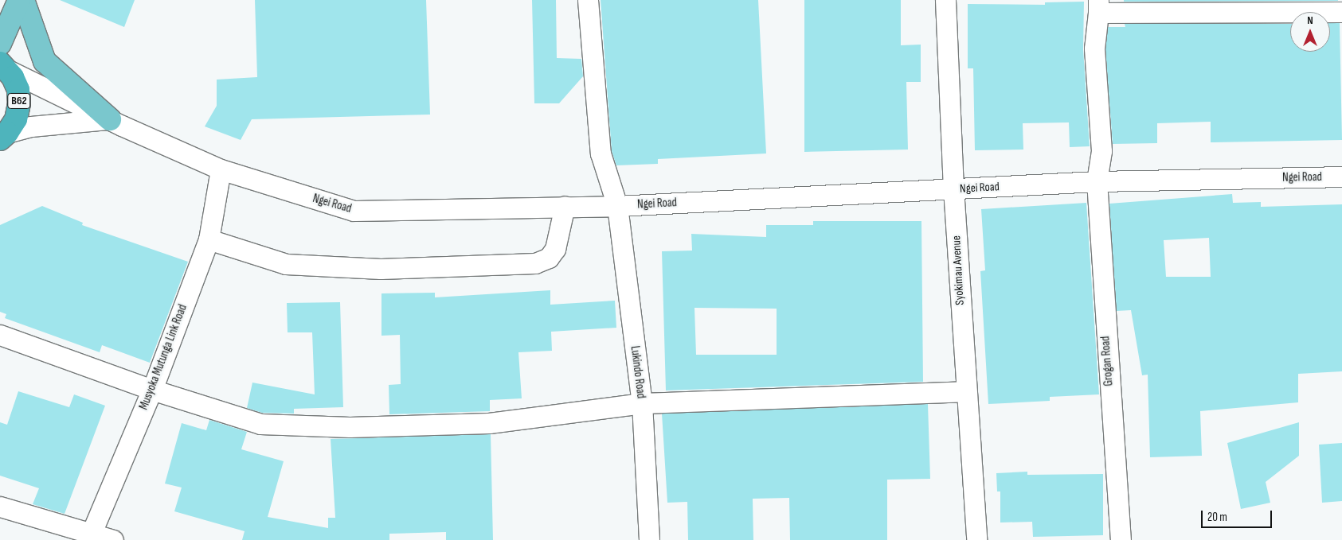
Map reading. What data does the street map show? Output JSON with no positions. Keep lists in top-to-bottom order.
{
  "streets": {
    "highway": ["B62"],
    "street": [
      "Ngei Road",
      "Syokimau Avenue",
      "Musyoka Mutunga Link Road",
      "Grogan Road",
      "Lukindo Road"
    ]
  },
  "crossings": [
    ["B62", "Ngei Road"],
    ["Ngei Road", "Syokimau Avenue"],
    ["Ngei Road", "Musyoka Mutunga Link Road"],
    ["Ngei Road", "Grogan Road"],
    ["Ngei Road", "Lukindo Road"]
  ],
  "scale_bar": "20 m",
  "north": "top"
}
